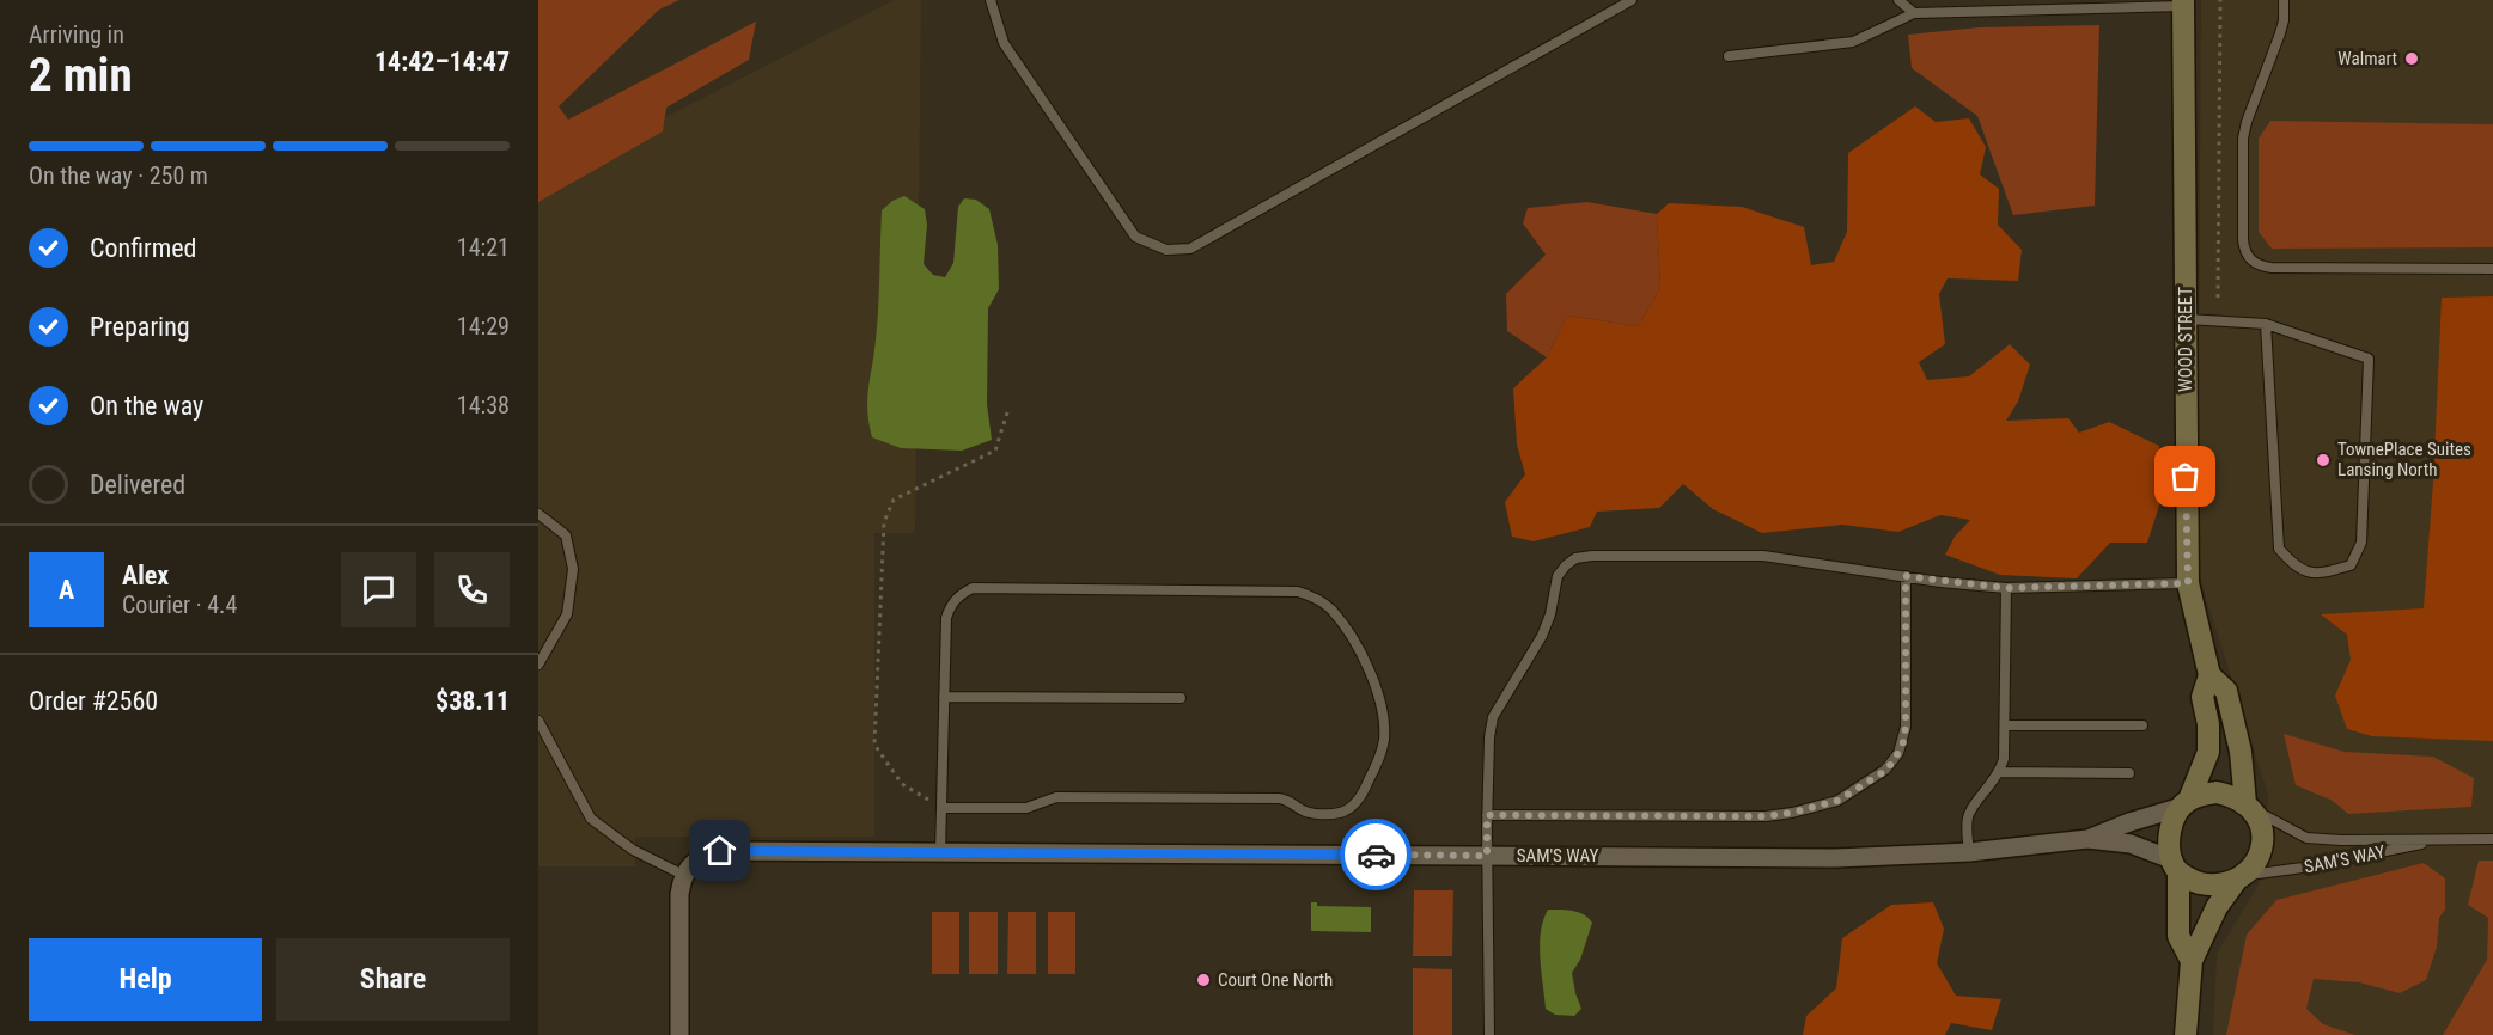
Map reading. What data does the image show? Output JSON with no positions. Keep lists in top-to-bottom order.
{
  "streets": {
    "street": ["WOOD STREET", "SAM'S WAY"]
  },
  "crossings": [
    ["WOOD STREET", "SAM'S WAY"]
  ],
  "places": ["Walmart", "TownePlace Suites Lansing North", "Court One North"],
  "page": {
    "heading": ["2 min", "Arriving in", "14:42–14:47"],
    "panel": [
      "Alex",
      "Courier · 4.4",
      "Order #2560",
      "$38.11"
    ],
    "bar": "On the way · 250 m",
    "list": [
      ["Confirmed", "14:21"],
      ["Preparing", "14:29"],
      ["On the way", "14:38"],
      "Delivered"
    ],
    "round": "A",
    "buttons": ["Help", "Share"]
  }
}
